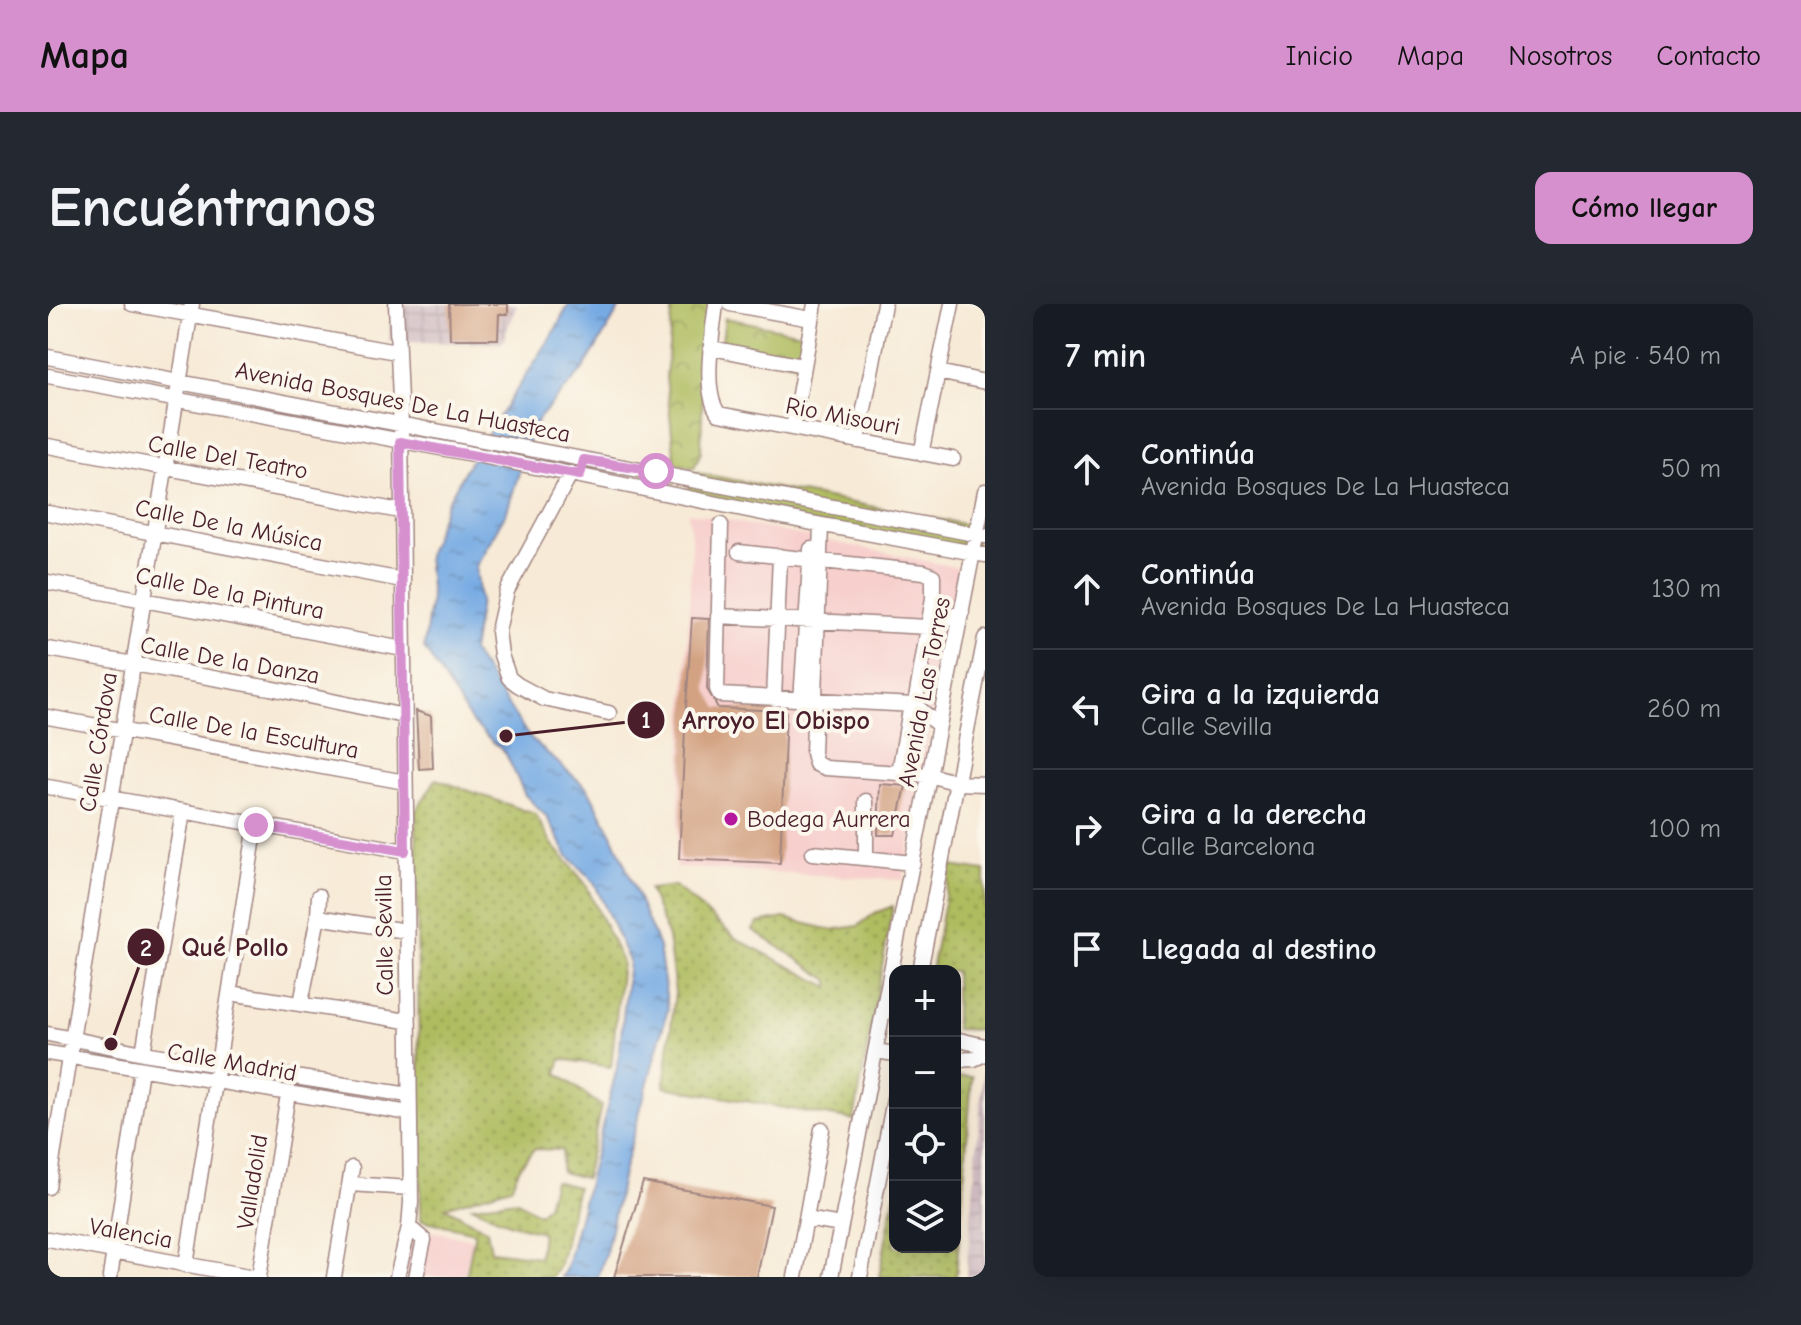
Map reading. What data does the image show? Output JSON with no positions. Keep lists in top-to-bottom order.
{
  "streets": {
    "street": [
      "Avenida Bosques De La Huasteca",
      "Rio Misouri",
      "Calle Del Teatro",
      "Calle De la Música",
      "Calle De la Pintura",
      "Calle De la Danza",
      "Avenida Las Torres",
      "Calle De la Escultura",
      "Calle Córdova",
      "Calle Sevilla",
      "Calle Madrid",
      "Valladolid",
      "Valencia"
    ]
  },
  "crossings": [
    ["Avenida Bosques De La Huasteca", "Avenida Las Torres"],
    ["Avenida Bosques De La Huasteca", "Calle Córdova"],
    ["Avenida Bosques De La Huasteca", "Calle Sevilla"],
    ["Calle Del Teatro", "Calle Córdova"],
    ["Calle Del Teatro", "Calle Sevilla"],
    ["Calle De la Música", "Calle Córdova"],
    ["Calle De la Música", "Calle Sevilla"],
    ["Calle De la Pintura", "Calle Córdova"],
    ["Calle De la Pintura", "Calle Sevilla"],
    ["Calle De la Danza", "Calle Córdova"],
    ["Calle De la Danza", "Calle Sevilla"],
    ["Calle De la Escultura", "Calle Córdova"],
    ["Calle De la Escultura", "Calle Sevilla"],
    ["Calle Córdova", "Calle Madrid"],
    ["Calle Sevilla", "Calle Madrid"],
    ["Calle Madrid", "Valladolid"],
    ["Valladolid", "Valencia"]
  ],
  "places": ["Arroyo El Obispo", "Bodega Aurrera", "Qué Pollo"],
  "page": {
    "header": "Mapa",
    "nav": [
      "Inicio",
      "Mapa",
      "Nosotros",
      "Contacto"
    ],
    "buttons": "Cómo llegar",
    "title": "Encuéntranos",
    "heading": ["7 min", "A pie · 540 m"],
    "list": [
      ["Continúa", "Avenida Bosques De La Huasteca", "50 m"],
      ["Continúa", "Avenida Bosques De La Huasteca", "130 m"],
      ["Gira a la izquierda", "Calle Sevilla", "260 m"],
      ["Gira a la derecha", "Calle Barcelona", "100 m"],
      "Llegada al destino"
    ],
    "map_buttons": ["+", "−"]
  }
}
